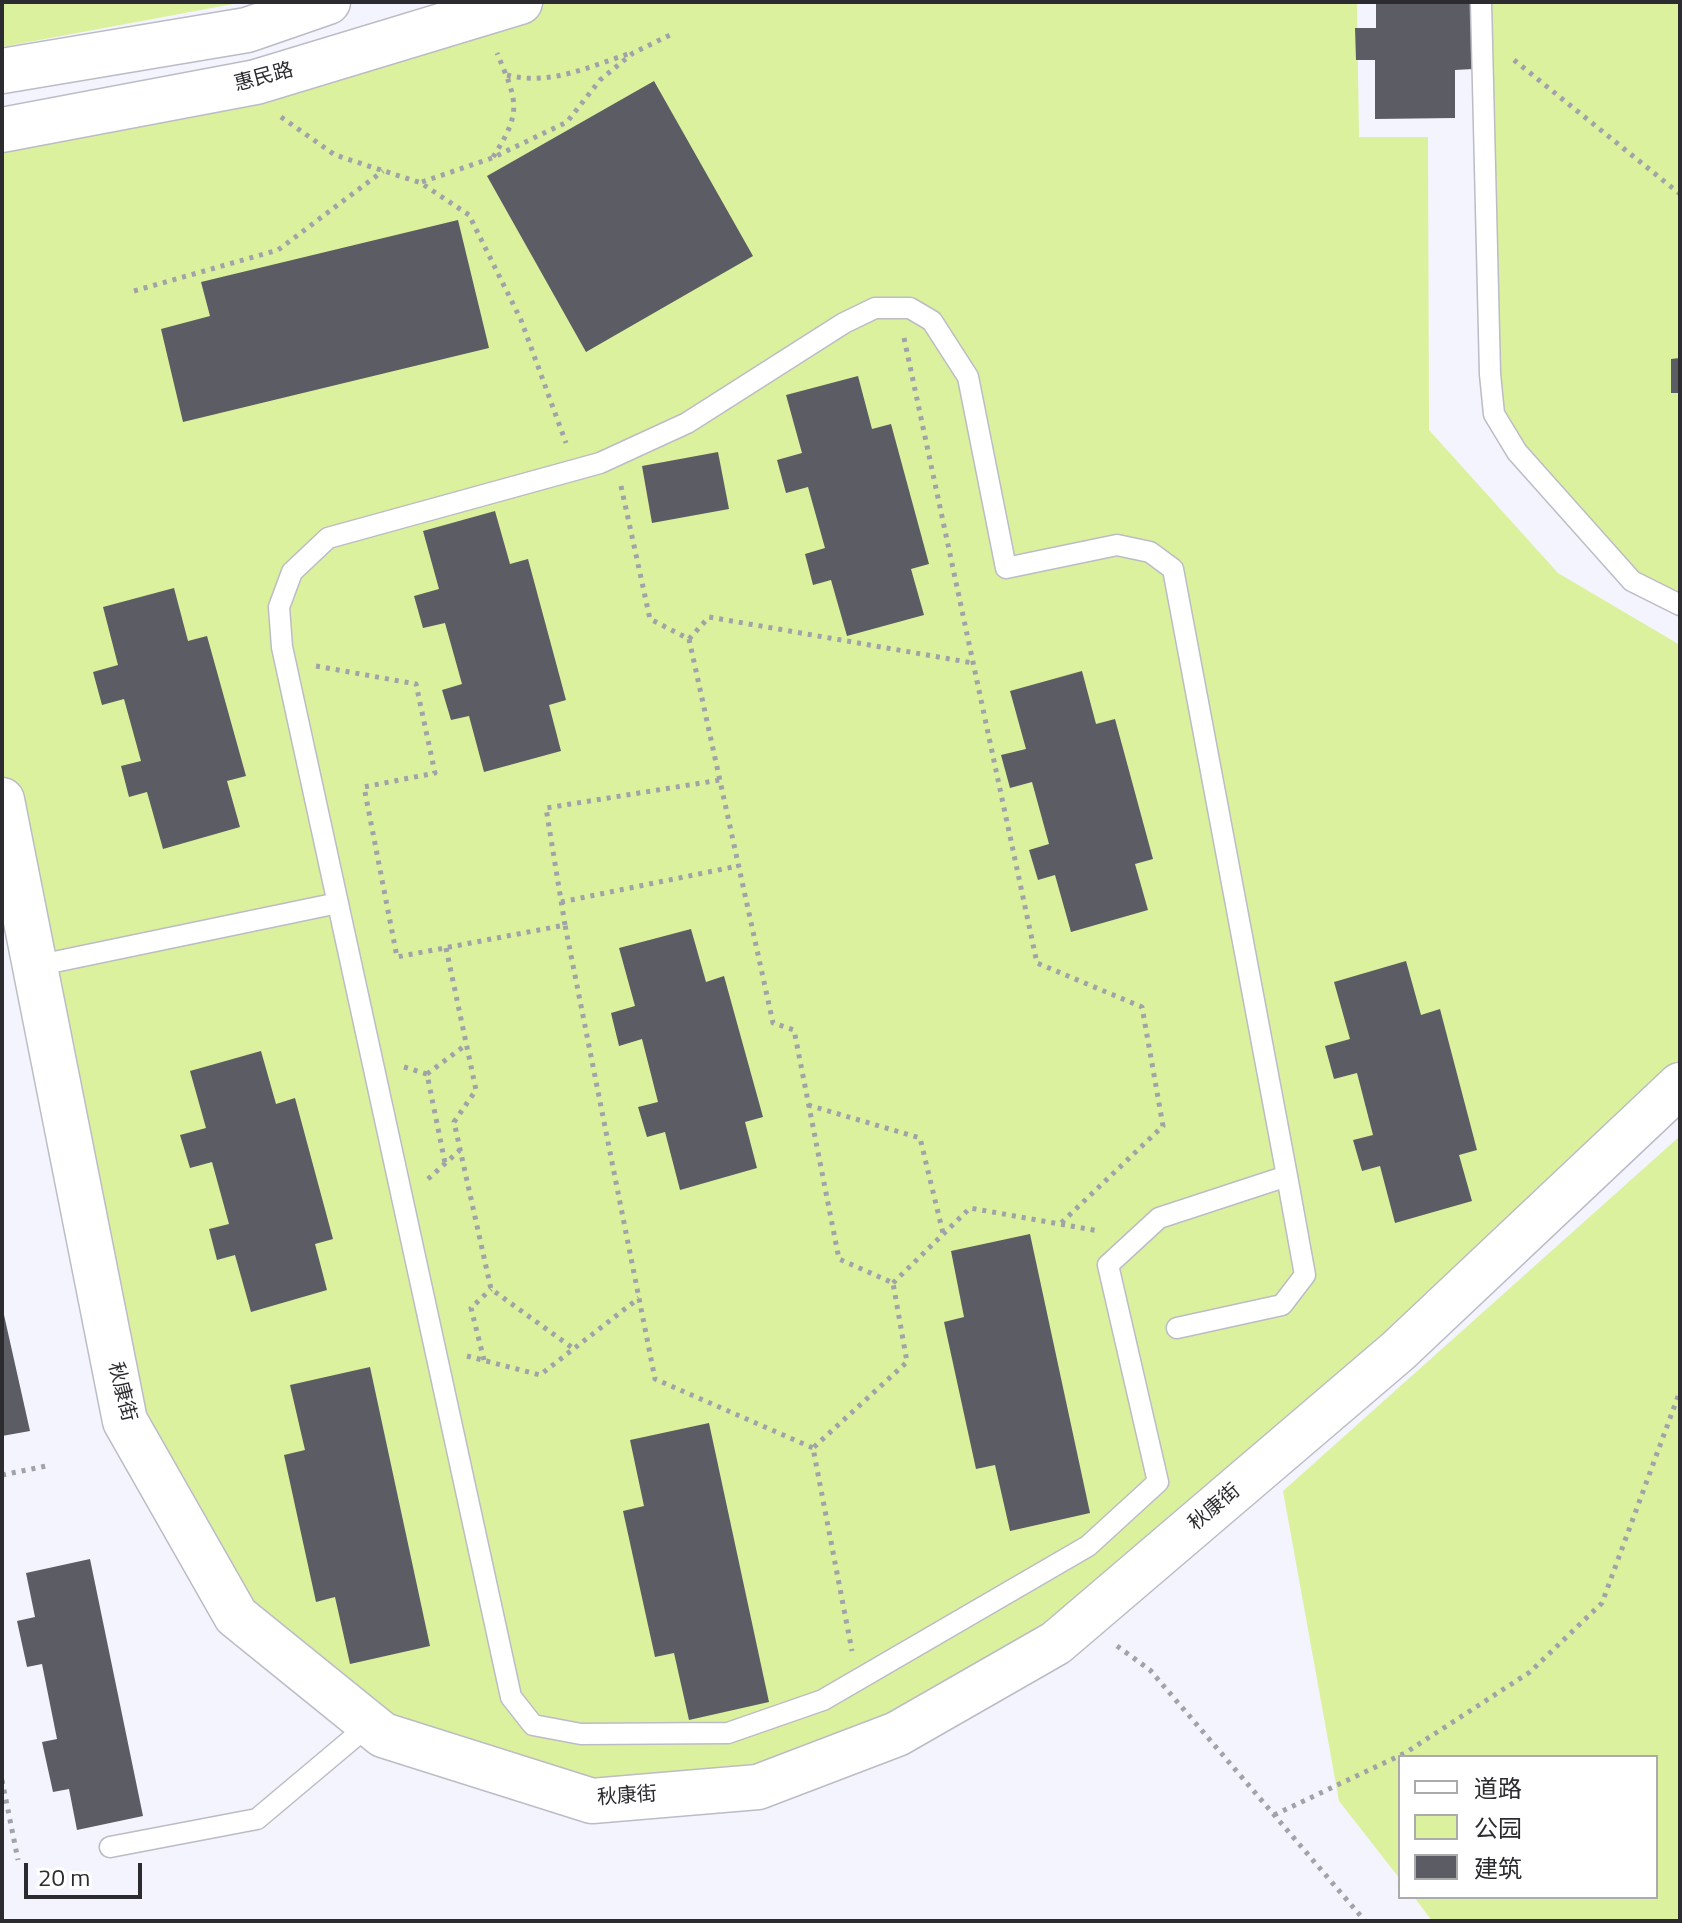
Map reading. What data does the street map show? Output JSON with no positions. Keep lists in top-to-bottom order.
{
  "streets": {
    "street": ["惠民路", "秋康街"]
  },
  "legend": ["道路", "公园", "建筑"],
  "scale_bar": "20 m"
}
